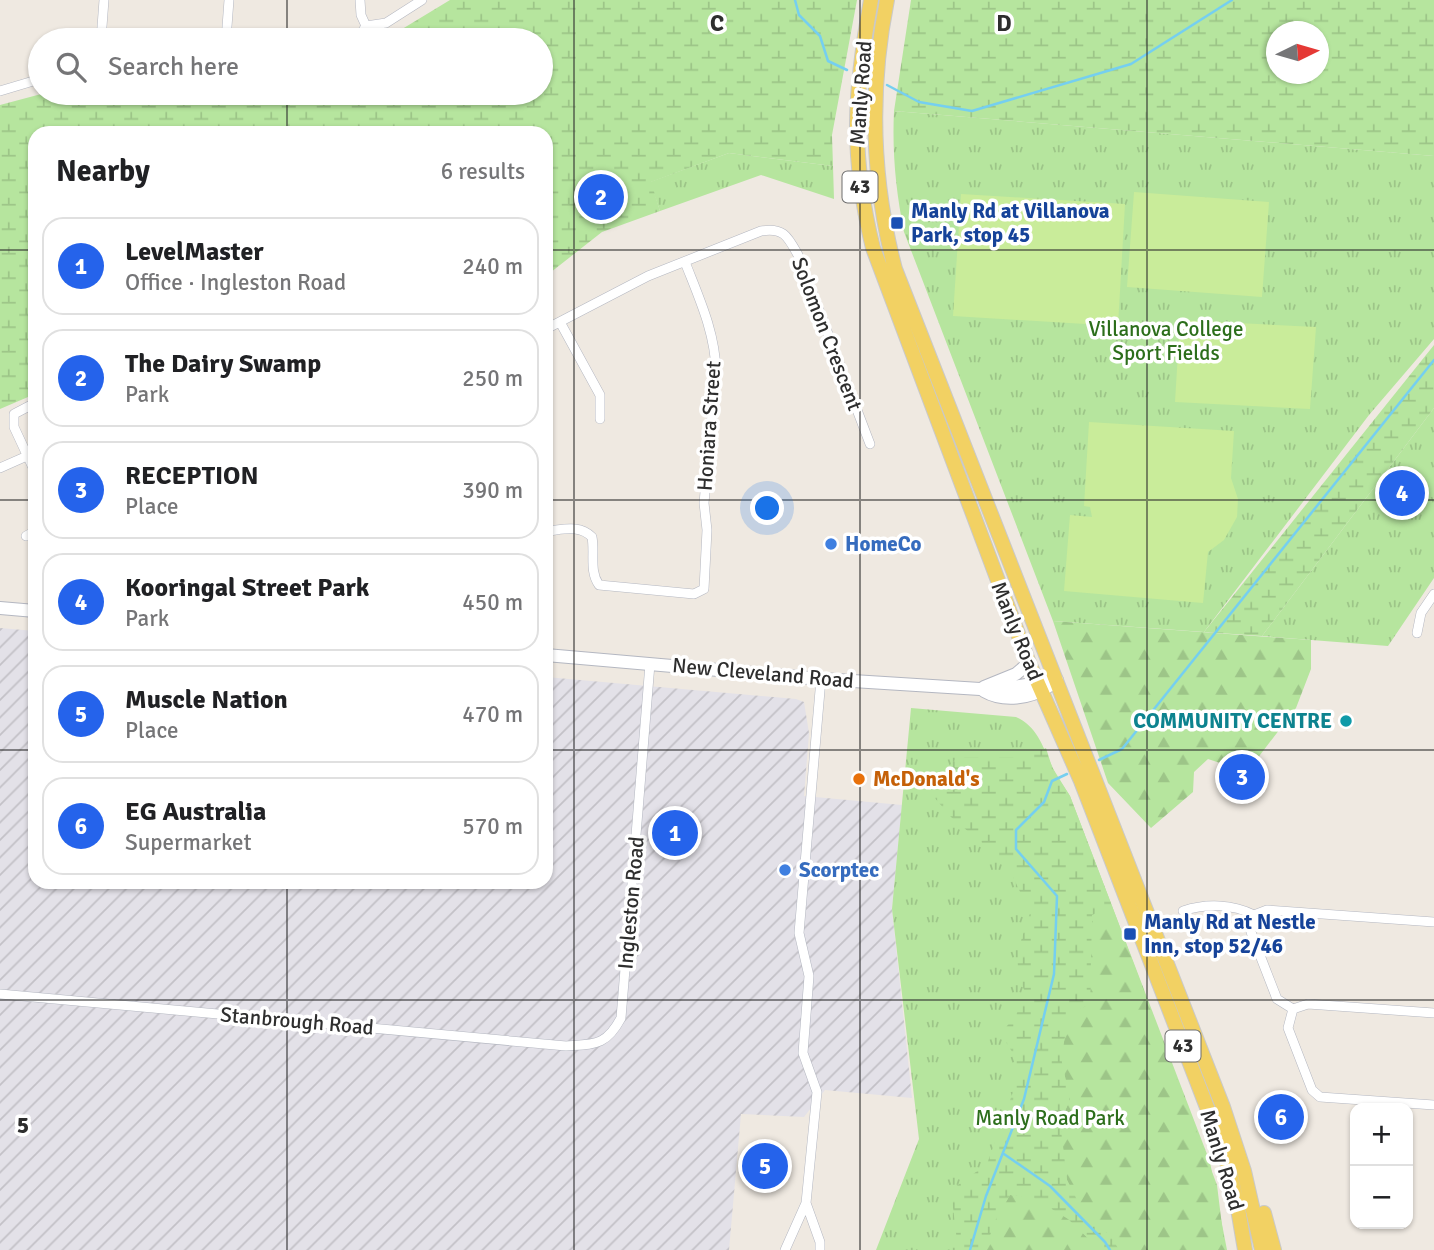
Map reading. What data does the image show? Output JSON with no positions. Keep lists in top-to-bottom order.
{
  "streets": {
    "main road": ["Manly Road", "43"],
    "street": [
      "Solomon Crescent",
      "Honiara Street",
      "New Cleveland Road",
      "Ingleston Road",
      "Stanbrough Road"
    ]
  },
  "crossings": [
    ["Manly Road", "New Cleveland Road"],
    ["Solomon Crescent", "Honiara Street"],
    ["New Cleveland Road", "Ingleston Road"],
    ["Ingleston Road", "Stanbrough Road"]
  ],
  "parks": ["Villanova College Sport Fields", "Manly Road Park"],
  "places": {
    "transit": ["Manly Rd at Villanova Park, stop 45", "Manly Rd at Nestle Inn, stop 52/46"],
    "other": [
      "HomeCo",
      "COMMUNITY CENTRE",
      "McDonald's",
      "Scorptec"
    ]
  },
  "north": "right",
  "page": {
    "search": "Search here",
    "heading": ["Nearby", "6 results"],
    "pins": [
      "2",
      "4",
      "3",
      "1",
      "6",
      "5"
    ],
    "list": [
      {
        "mark": "1",
        "name": "LevelMaster",
        "note": "Office · Ingleston Road",
        "value": "240 m"
      },
      {
        "mark": "2",
        "name": "The Dairy Swamp",
        "note": "Park",
        "value": "250 m"
      },
      {
        "mark": "3",
        "name": "RECEPTION",
        "note": "Place",
        "value": "390 m"
      },
      {
        "mark": "4",
        "name": "Kooringal Street Park",
        "note": "Park",
        "value": "450 m"
      },
      {
        "mark": "5",
        "name": "Muscle Nation",
        "note": "Place",
        "value": "470 m"
      },
      {
        "mark": "6",
        "name": "EG Australia",
        "note": "Supermarket",
        "value": "570 m"
      }
    ],
    "map_buttons": ["+", "−"]
  },
  "grid": {
    "columns": ["C", "D"],
    "rows": ["5"]
  }
}
